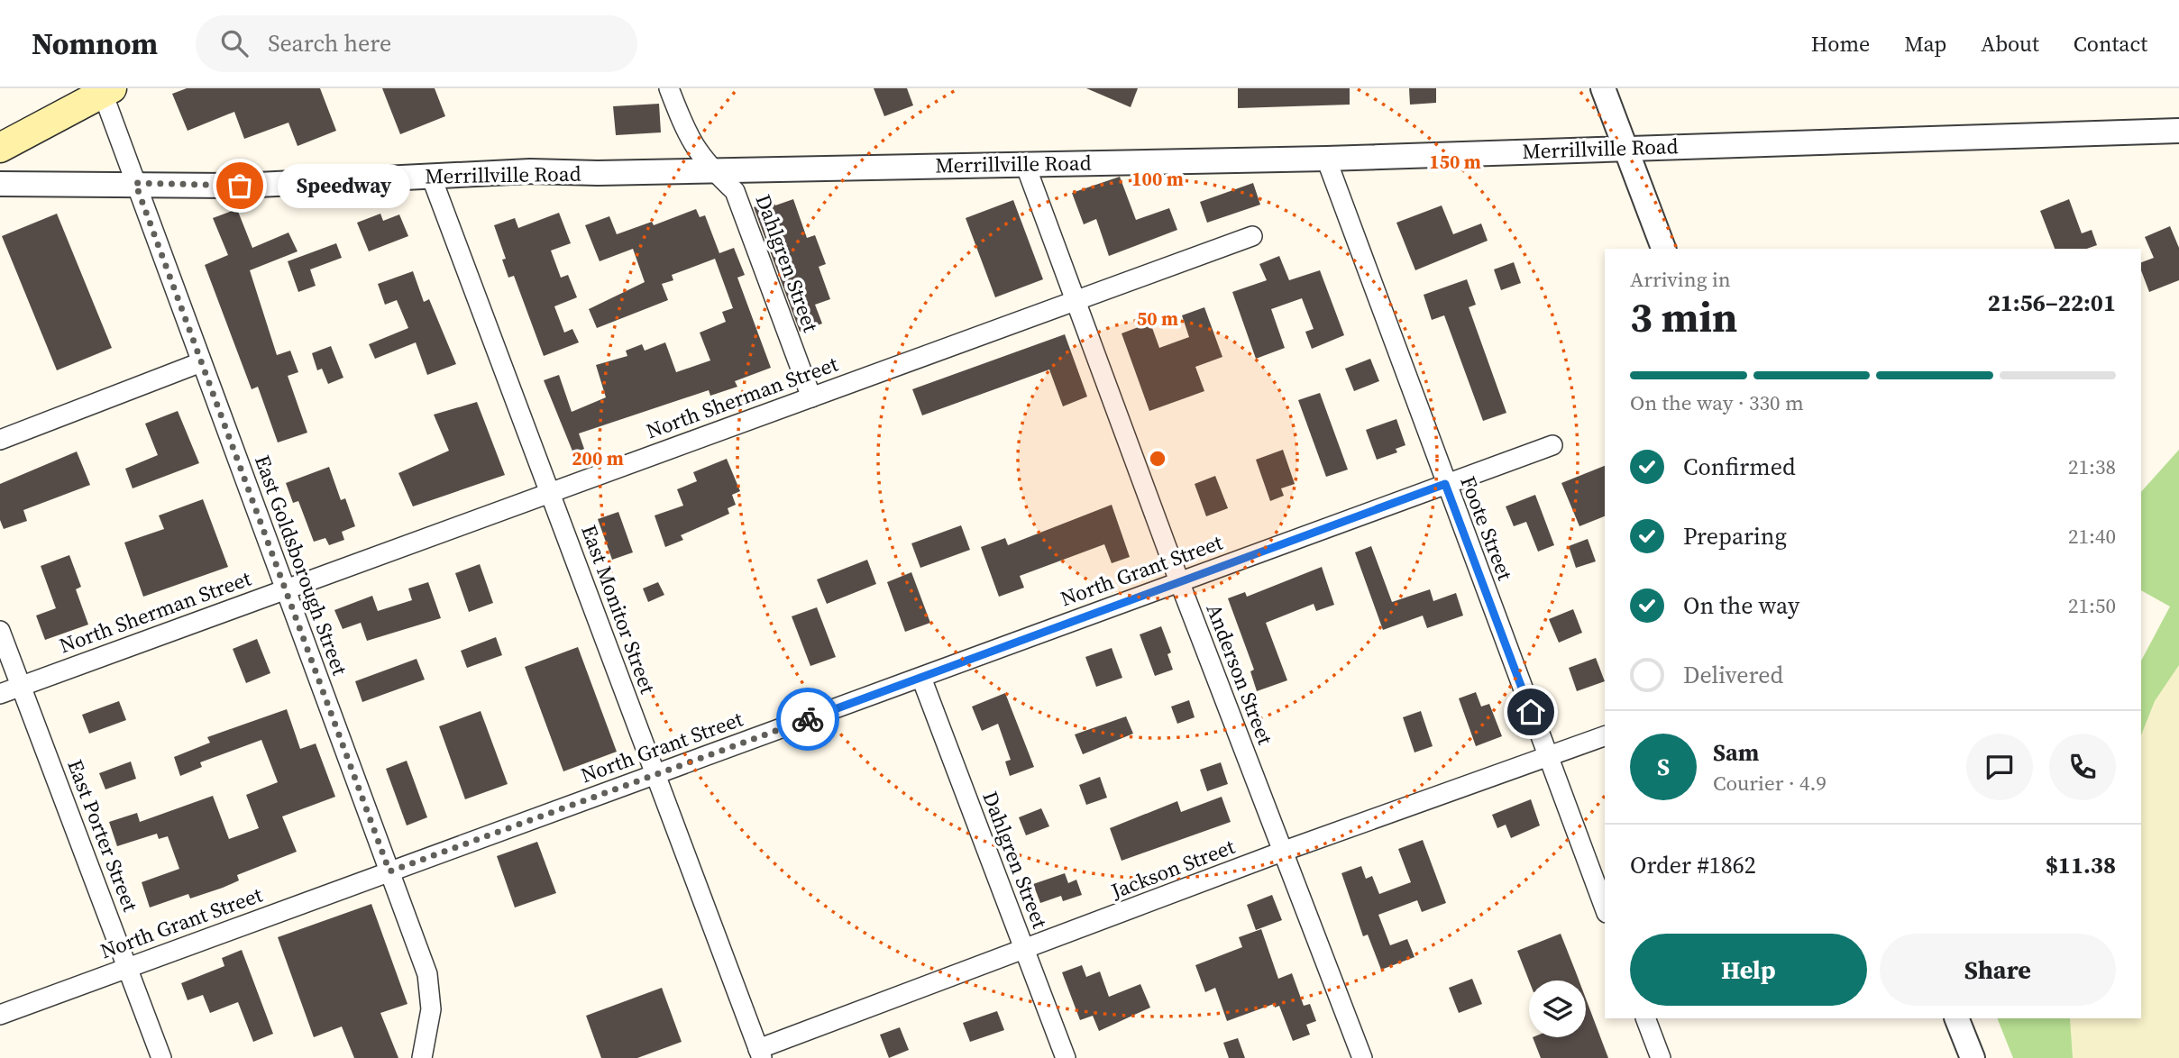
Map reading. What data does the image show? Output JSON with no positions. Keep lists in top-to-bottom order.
{
  "streets": {
    "street": [
      "Merrillville Road",
      "Dahlgren Street",
      "North Sherman Street",
      "Foote Street",
      "East Goldsborough Street",
      "North Grant Street",
      "East Monitor Street",
      "Anderson Street",
      "East Porter Street",
      "Jackson Street"
    ]
  },
  "crossings": [
    ["Merrillville Road", "Dahlgren Street"],
    ["Merrillville Road", "Foote Street"],
    ["Merrillville Road", "East Goldsborough Street"],
    ["Merrillville Road", "East Monitor Street"],
    ["Merrillville Road", "Anderson Street"],
    ["Dahlgren Street", "North Sherman Street"],
    ["Dahlgren Street", "North Grant Street"],
    ["Dahlgren Street", "Jackson Street"],
    ["North Sherman Street", "East Goldsborough Street"],
    ["North Sherman Street", "East Monitor Street"],
    ["North Sherman Street", "Anderson Street"],
    ["North Sherman Street", "East Porter Street"],
    ["Foote Street", "North Grant Street"],
    ["Foote Street", "Jackson Street"],
    ["East Goldsborough Street", "North Grant Street"],
    ["North Grant Street", "East Monitor Street"],
    ["North Grant Street", "Anderson Street"],
    ["North Grant Street", "East Porter Street"],
    ["East Monitor Street", "Jackson Street"],
    ["Anderson Street", "Jackson Street"]
  ],
  "places": ["Speedway"],
  "page": {
    "header": "Nomnom",
    "search": "Search here",
    "nav": [
      "Home",
      "Map",
      "About",
      "Contact"
    ],
    "bubble": "Speedway",
    "heading": ["3 min", "Arriving in", "21:56–22:01"],
    "panel": [
      "Sam",
      "Courier · 4.9",
      "Order #1862",
      "$11.38"
    ],
    "bar": "On the way · 330 m",
    "list": [
      ["Confirmed", "21:38"],
      ["Preparing", "21:40"],
      ["On the way", "21:50"],
      "Delivered"
    ],
    "round": "S",
    "buttons": ["Help", "Share"]
  },
  "rings": [
    "150 m",
    "100 m",
    "50 m",
    "200 m"
  ]
}
